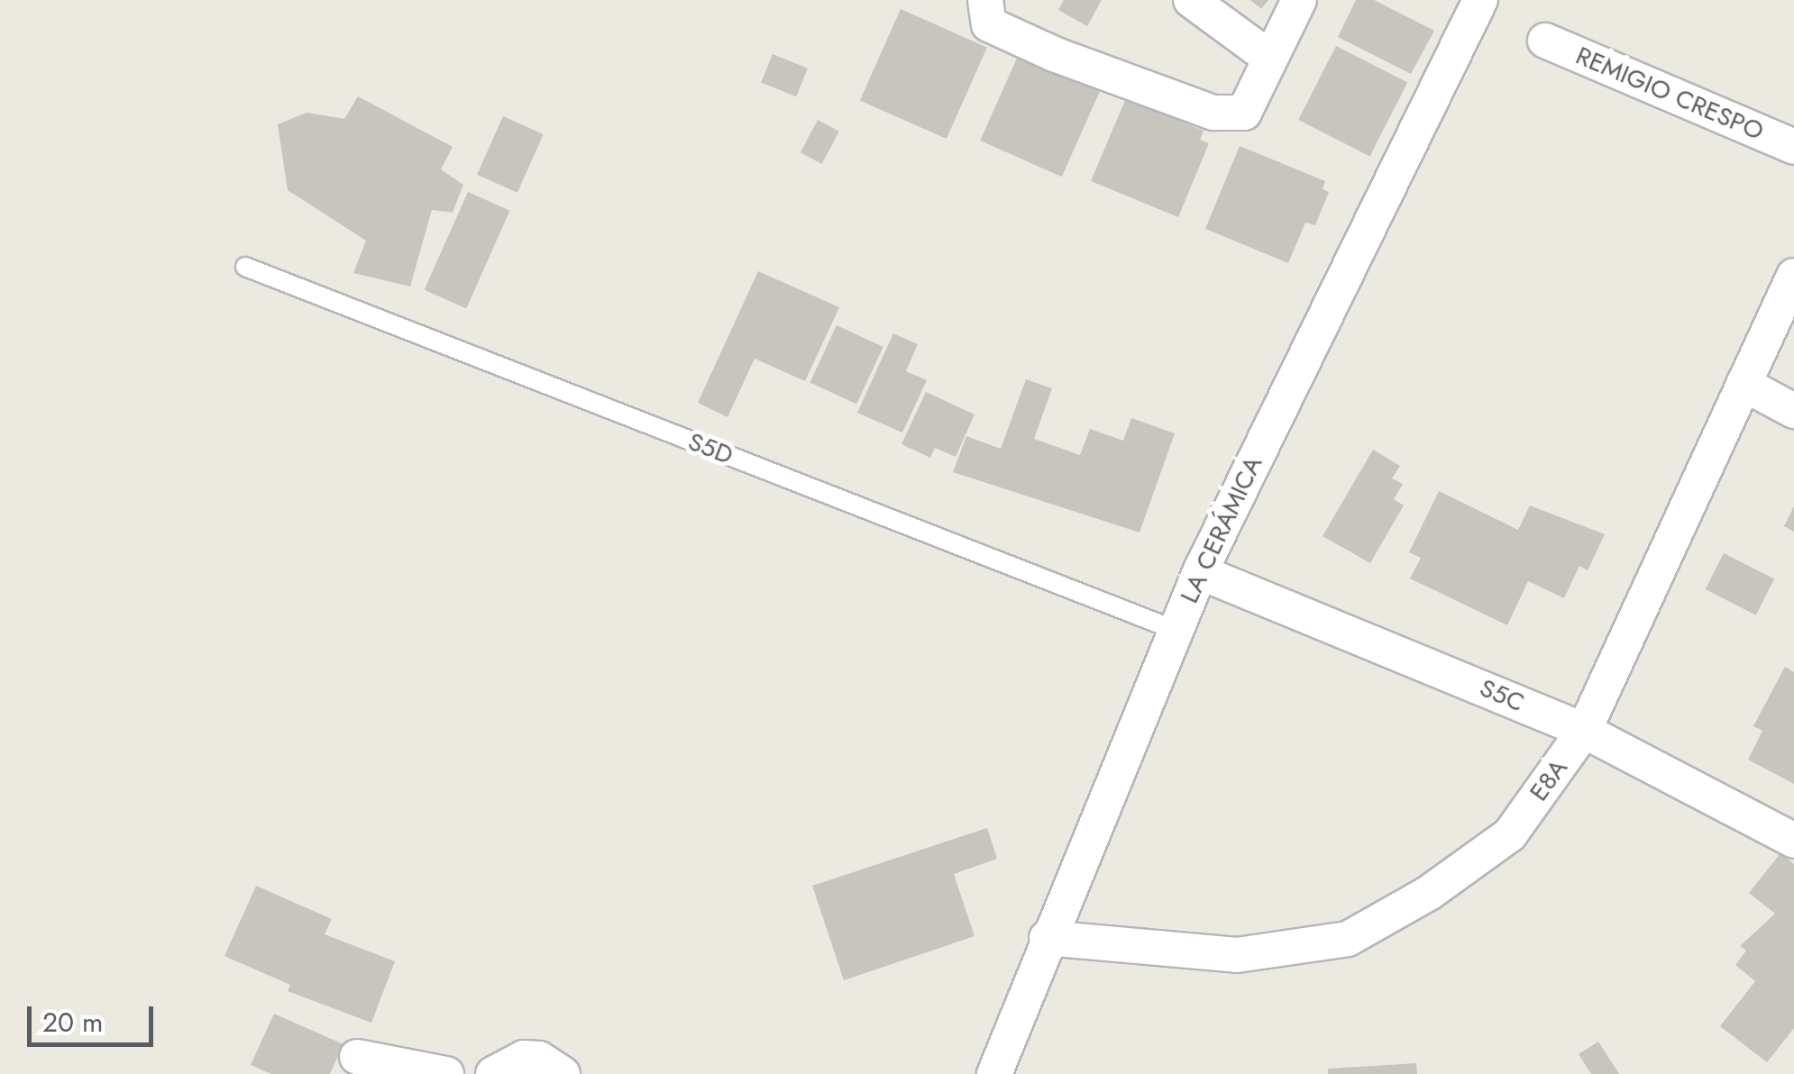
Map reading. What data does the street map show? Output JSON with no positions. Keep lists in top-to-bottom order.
{
  "streets": {
    "street": [
      "REMIGIO CRESPO",
      "LA CERÁMICA",
      "S5C",
      "E8A"
    ],
    "lane": ["S5D"]
  },
  "crossings": [
    ["S5D", "LA CERÁMICA"],
    ["LA CERÁMICA", "S5C"],
    ["LA CERÁMICA", "E8A"],
    ["S5C", "E8A"]
  ],
  "scale_bar": "20 m"
}
